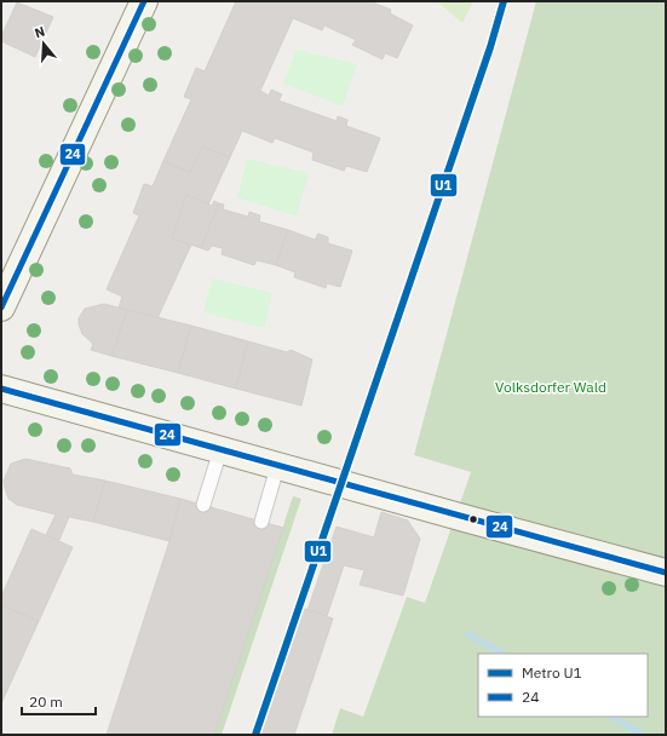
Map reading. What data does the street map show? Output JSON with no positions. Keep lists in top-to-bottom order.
{
  "parks": ["Volksdorfer Wald"],
  "lines": ["metro line U1", "transit line 24"],
  "legend": ["Metro U1", "24"],
  "scale_bar": "20 m",
  "north": "top"
}
